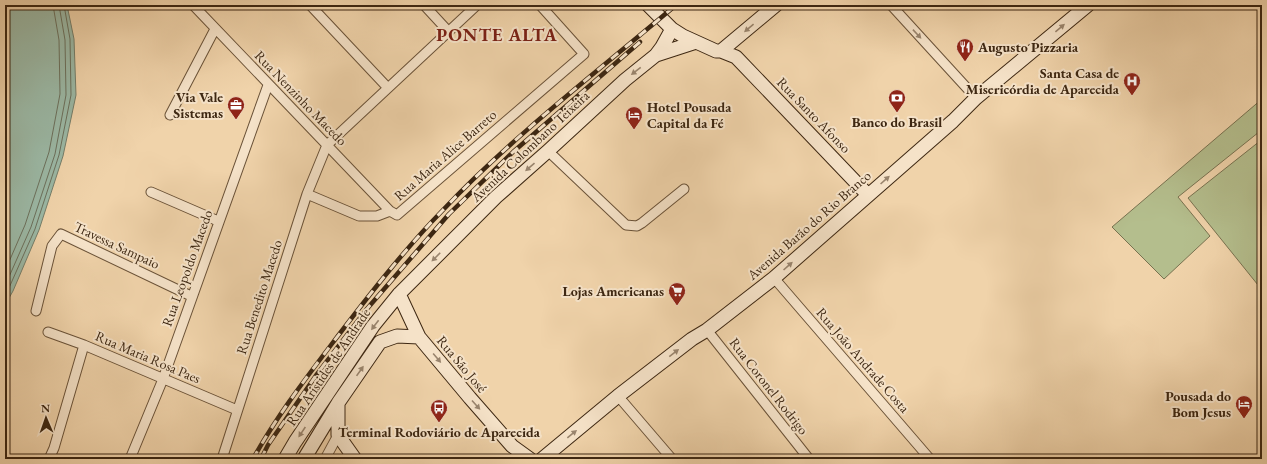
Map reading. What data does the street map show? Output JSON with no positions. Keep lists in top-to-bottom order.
{
  "streets": {
    "main road": [
      "Rua Santo Afonso",
      "Avenida Colombano Teixeira",
      "Avenida Barão do Rio Branco",
      "Rua São José",
      "Rua Aristides de Andrade"
    ],
    "street": [
      "Rua Nenzinho Macedo",
      "Rua Maria Alice Barreto",
      "Travessa Sampaio",
      "Rua Leopoldo Macedo",
      "Rua Benedito Macedo",
      "Rua Maria Rosa Paes",
      "Rua João Andrade Costa",
      "Rua Coronel Rodrigo"
    ]
  },
  "crossings": [
    ["Rua Nenzinho Macedo", "Rua Maria Alice Barreto"],
    ["Rua Nenzinho Macedo", "Rua Leopoldo Macedo"],
    ["Rua Nenzinho Macedo", "Rua Benedito Macedo"],
    ["Rua Santo Afonso", "Avenida Colombano Teixeira"],
    ["Rua Santo Afonso", "Avenida Barão do Rio Branco"],
    ["Avenida Colombano Teixeira", "Rua São José"],
    ["Avenida Colombano Teixeira", "Rua Aristides de Andrade"],
    ["Rua Maria Alice Barreto", "Rua Benedito Macedo"],
    ["Avenida Barão do Rio Branco", "Rua João Andrade Costa"],
    ["Avenida Barão do Rio Branco", "Rua Coronel Rodrigo"],
    ["Travessa Sampaio", "Rua Leopoldo Macedo"],
    ["Rua Leopoldo Macedo", "Rua Maria Rosa Paes"],
    ["Rua Benedito Macedo", "Rua Maria Rosa Paes"],
    ["Rua São José", "Rua Aristides de Andrade"]
  ],
  "one_way": ["Avenida Colombano Teixeira", "Avenida Barão do Rio Branco", "Rua São José"],
  "districts": ["PONTE ALTA"],
  "places": {
    "restaurant": ["Augusto Pizzaria"],
    "hospital": ["Santa Casa de Misericórdia de Aparecida"],
    "bank": ["Banco do Brasil"],
    "office": ["Via Vale Sistemas"],
    "hotel": ["Hotel Pousada Capital da Fé", "Pousada do Bom Jesus"],
    "supermarket": ["Lojas Americanas"],
    "bus stop": ["Terminal Rodoviário de Aparecida"]
  },
  "north": "top"
}
